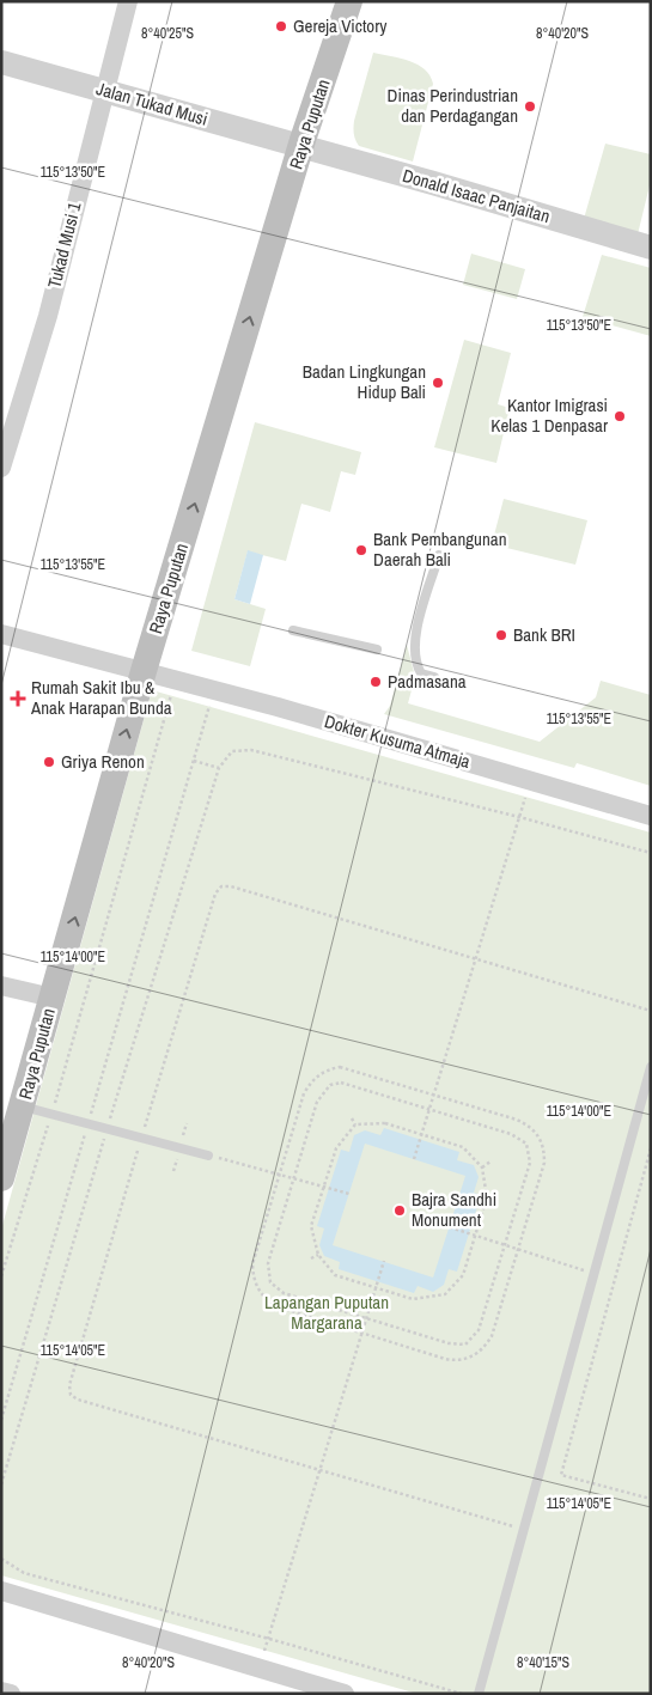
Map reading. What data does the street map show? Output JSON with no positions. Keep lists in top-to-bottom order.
{
  "streets": {
    "main road": ["Raya Puputan"],
    "street": [
      "Jalan Tukad Musi",
      "Donald Isaac Panjaitan",
      "Tukad Musi 1",
      "Dokter Kusuma Atmaja"
    ]
  },
  "crossings": [
    ["Jalan Tukad Musi", "Raya Puputan"],
    ["Jalan Tukad Musi", "Donald Isaac Panjaitan"],
    ["Jalan Tukad Musi", "Tukad Musi 1"],
    ["Raya Puputan", "Donald Isaac Panjaitan"],
    ["Raya Puputan", "Dokter Kusuma Atmaja"]
  ],
  "one_way": ["Raya Puputan"],
  "parks": ["Lapangan Puputan Margarana"],
  "places": {
    "other": [
      "Gereja Victory",
      "Dinas Perindustrian dan Perdagangan",
      "Badan Lingkungan Hidup Bali",
      "Kantor Imigrasi Kelas 1 Denpasar",
      "Bank Pembangunan Daerah Bali",
      "Bank BRI",
      "Padmasana",
      "Griya Renon",
      "Bajra Sandhi Monument"
    ],
    "health": ["Rumah Sakit Ibu & Anak Harapan Bunda"]
  },
  "coordinates": [
    "8°40'25\"S",
    "8°40'20\"S",
    "115°13'50\"E",
    "115°13'55\"E",
    "115°14'00\"E",
    "115°14'05\"E",
    "8°40'15\"S"
  ]
}
